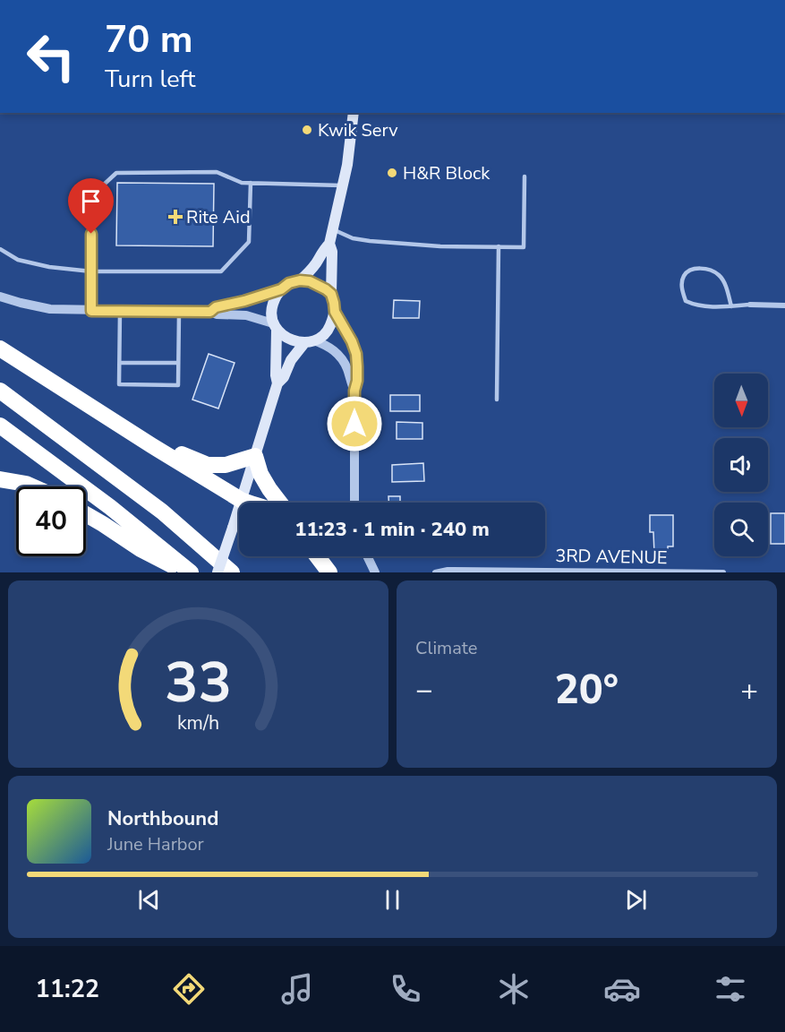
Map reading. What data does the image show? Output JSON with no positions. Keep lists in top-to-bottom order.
{
  "streets": {
    "street": ["3RD AVENUE"]
  },
  "places": {
    "other": ["Kwik Serv", "H&R Block"],
    "health": ["Rite Aid"]
  },
  "north": "bottom",
  "page": {
    "turn": ["70 m", "Turn left"],
    "limit": "40",
    "trip": "11:23 · 1 min · 240 m",
    "tile": "Climate",
    "heat": ["−", "20°", "+"],
    "song": ["Northbound", "June Harbor"],
    "tabs": "11:22",
    "gauge": ["33", "km/h"]
  }
}
